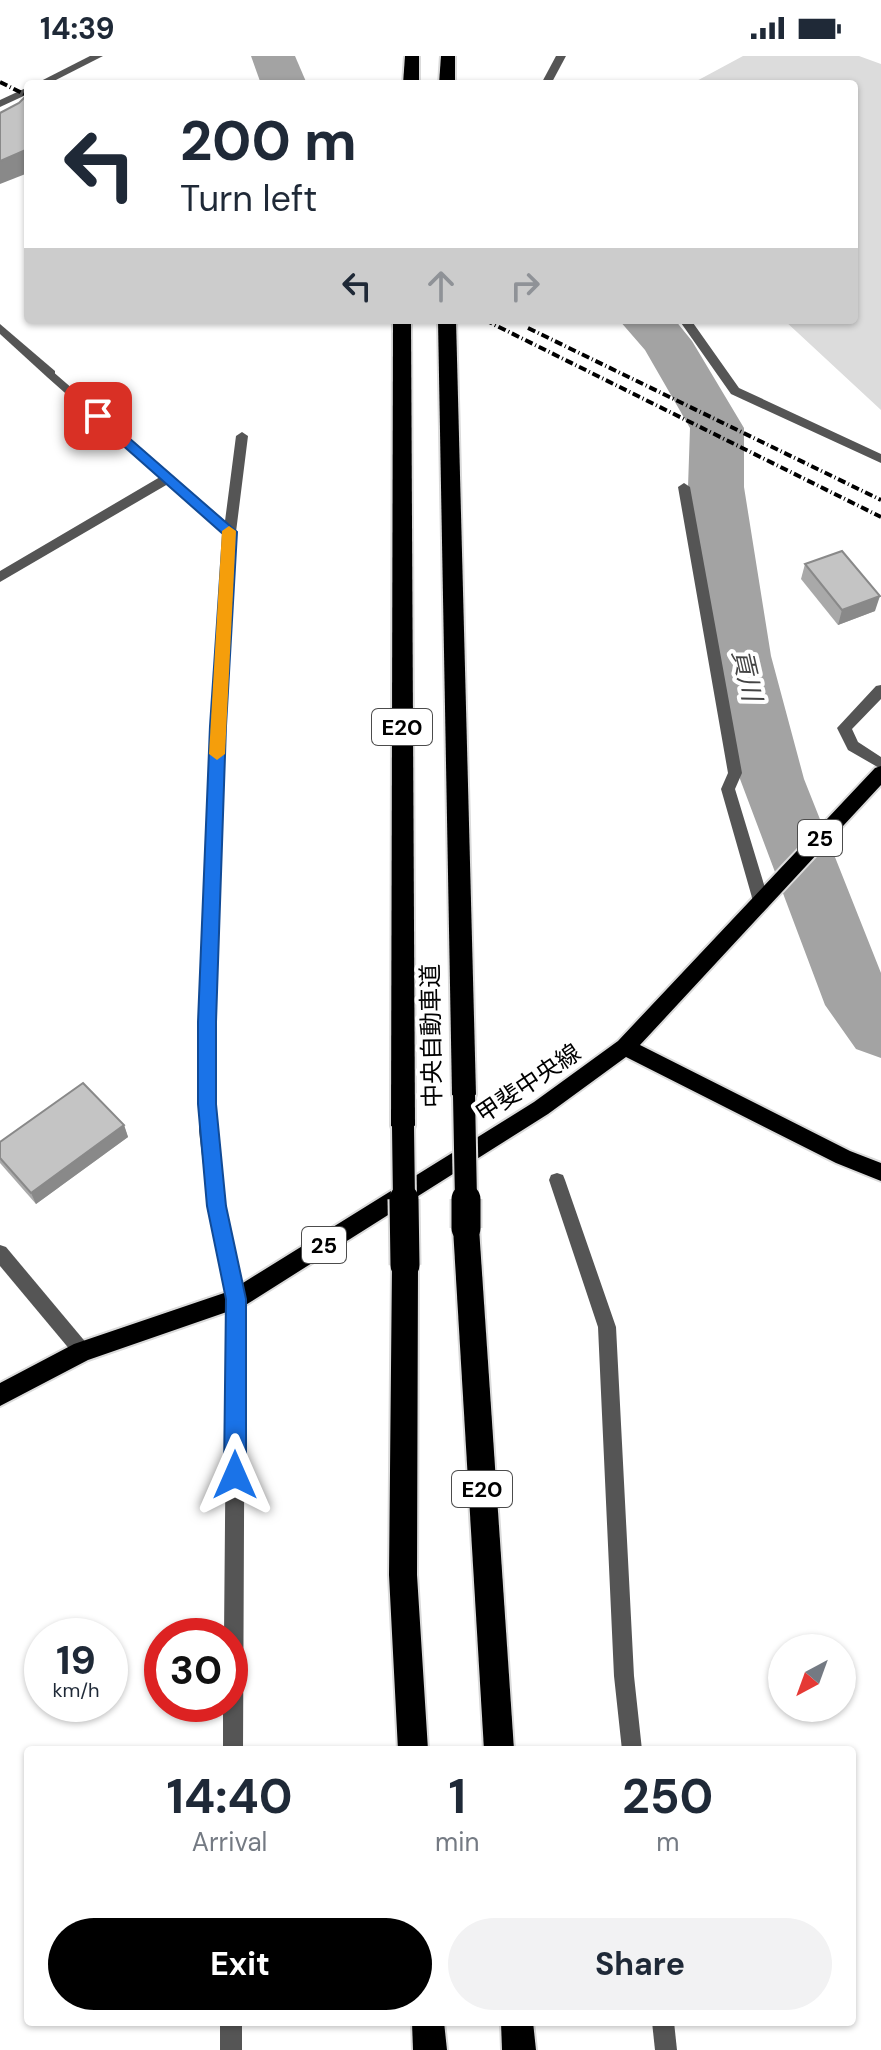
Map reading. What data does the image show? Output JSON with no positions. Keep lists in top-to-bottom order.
{
  "streets": {
    "highway": ["E20", "中央自動車道"],
    "main road": ["25", "甲斐中央線"]
  },
  "water": ["貢川"],
  "north": "bottom left",
  "page": {
    "status": "14:39",
    "turn": ["200 m", "Turn left"],
    "speed": "19 km/h",
    "limit": "30",
    "eta": [
      "14:40",
      "Arrival",
      "1",
      "min",
      "250",
      "m"
    ],
    "buttons": ["Exit", "Share"]
  }
}
